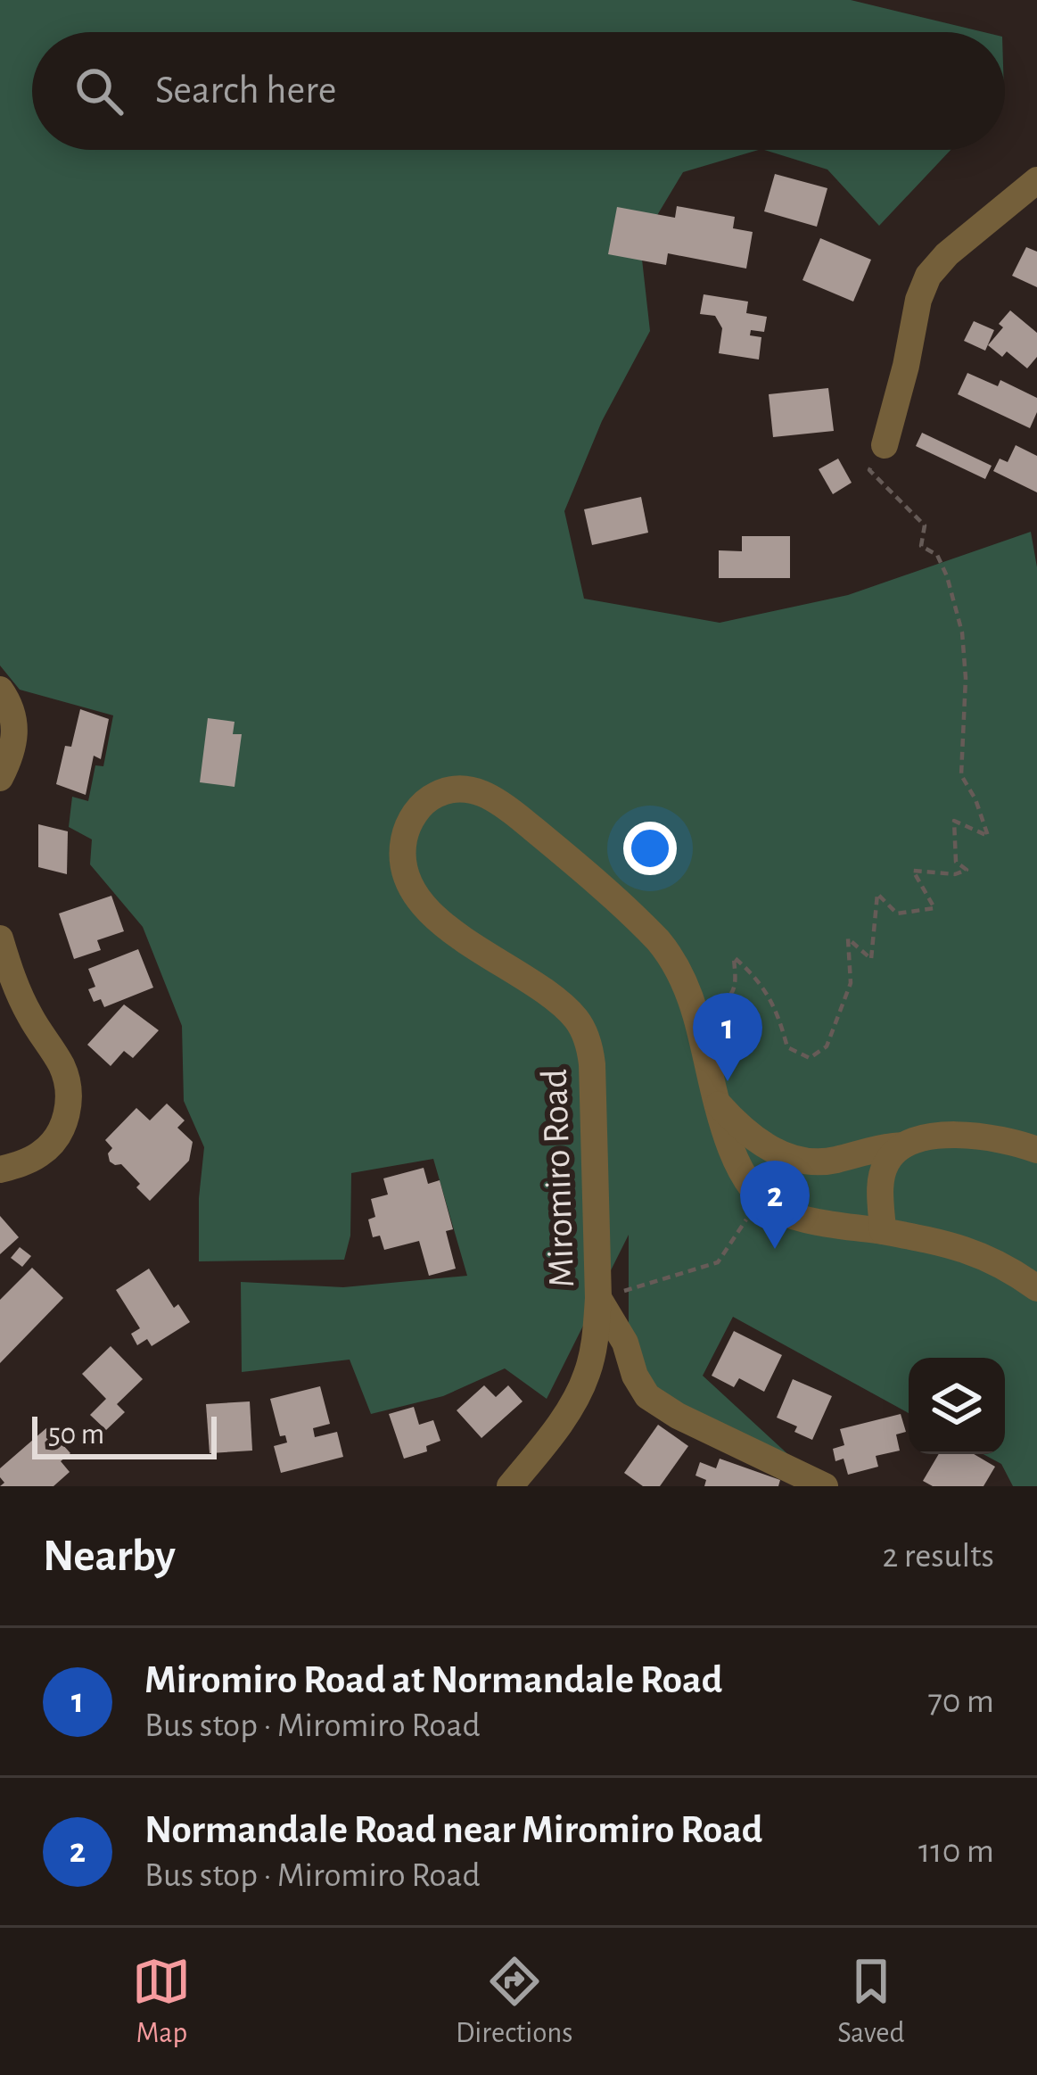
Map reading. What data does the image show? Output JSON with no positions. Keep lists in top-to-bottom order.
{
  "streets": {
    "street": ["Miromiro Road"]
  },
  "scale_bar": "50 m",
  "page": {
    "search": "Search here",
    "pins": ["1", "2"],
    "scale": "50 m",
    "heading": ["Nearby", "2 results"],
    "list": [
      {
        "mark": "1",
        "name": "Miromiro Road at Normandale Road",
        "note": "Bus stop · Miromiro Road",
        "value": "70 m"
      },
      {
        "mark": "2",
        "name": "Normandale Road near Miromiro Road",
        "note": "Bus stop · Miromiro Road",
        "value": "110 m"
      }
    ],
    "nav": ["Map", "Directions", "Saved"]
  }
}
